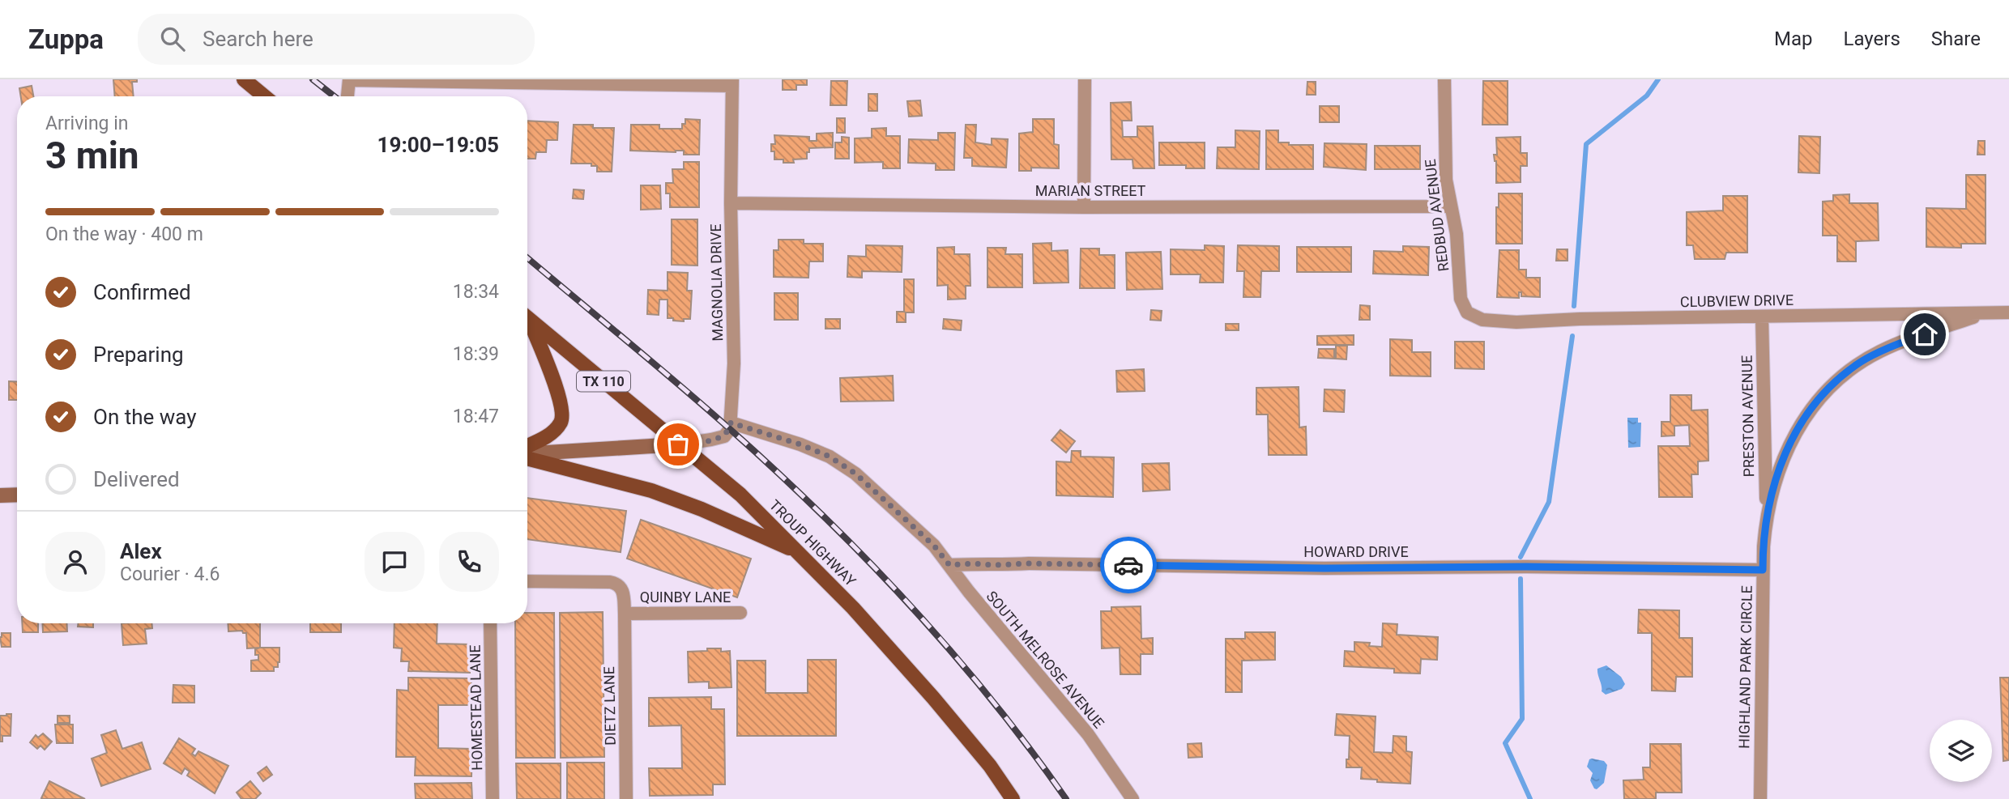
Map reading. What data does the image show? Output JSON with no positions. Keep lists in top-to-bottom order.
{
  "streets": {
    "main road": ["TX 110", "TROUP HIGHWAY"],
    "street": [
      "MARIAN STREET",
      "REDBUD AVENUE",
      "MAGNOLIA DRIVE",
      "CLUBVIEW DRIVE",
      "PRESTON AVENUE",
      "HOWARD DRIVE",
      "QUINBY LANE",
      "SOUTH MELROSE AVENUE",
      "HIGHLAND PARK CIRCLE",
      "DIETZ LANE",
      "HOMESTEAD LANE"
    ]
  },
  "crossings": [
    ["MARIAN STREET", "REDBUD AVENUE"],
    ["MARIAN STREET", "MAGNOLIA DRIVE"],
    ["REDBUD AVENUE", "CLUBVIEW DRIVE"],
    ["MAGNOLIA DRIVE", "SOUTH MELROSE AVENUE"],
    ["CLUBVIEW DRIVE", "PRESTON AVENUE"],
    ["CLUBVIEW DRIVE", "HIGHLAND PARK CIRCLE"],
    ["TX 110", "TROUP HIGHWAY"],
    ["PRESTON AVENUE", "HIGHLAND PARK CIRCLE"],
    ["HOWARD DRIVE", "SOUTH MELROSE AVENUE"],
    ["HOWARD DRIVE", "HIGHLAND PARK CIRCLE"],
    ["QUINBY LANE", "DIETZ LANE"]
  ],
  "page": {
    "header": "Zuppa",
    "search": "Search here",
    "nav": ["Map", "Layers", "Share"],
    "heading": ["3 min", "Arriving in", "19:00–19:05"],
    "panel": ["Alex", "Courier · 4.6"],
    "bar": "On the way · 400 m",
    "list": [
      ["Confirmed", "18:34"],
      ["Preparing", "18:39"],
      ["On the way", "18:47"],
      "Delivered"
    ]
  }
}
